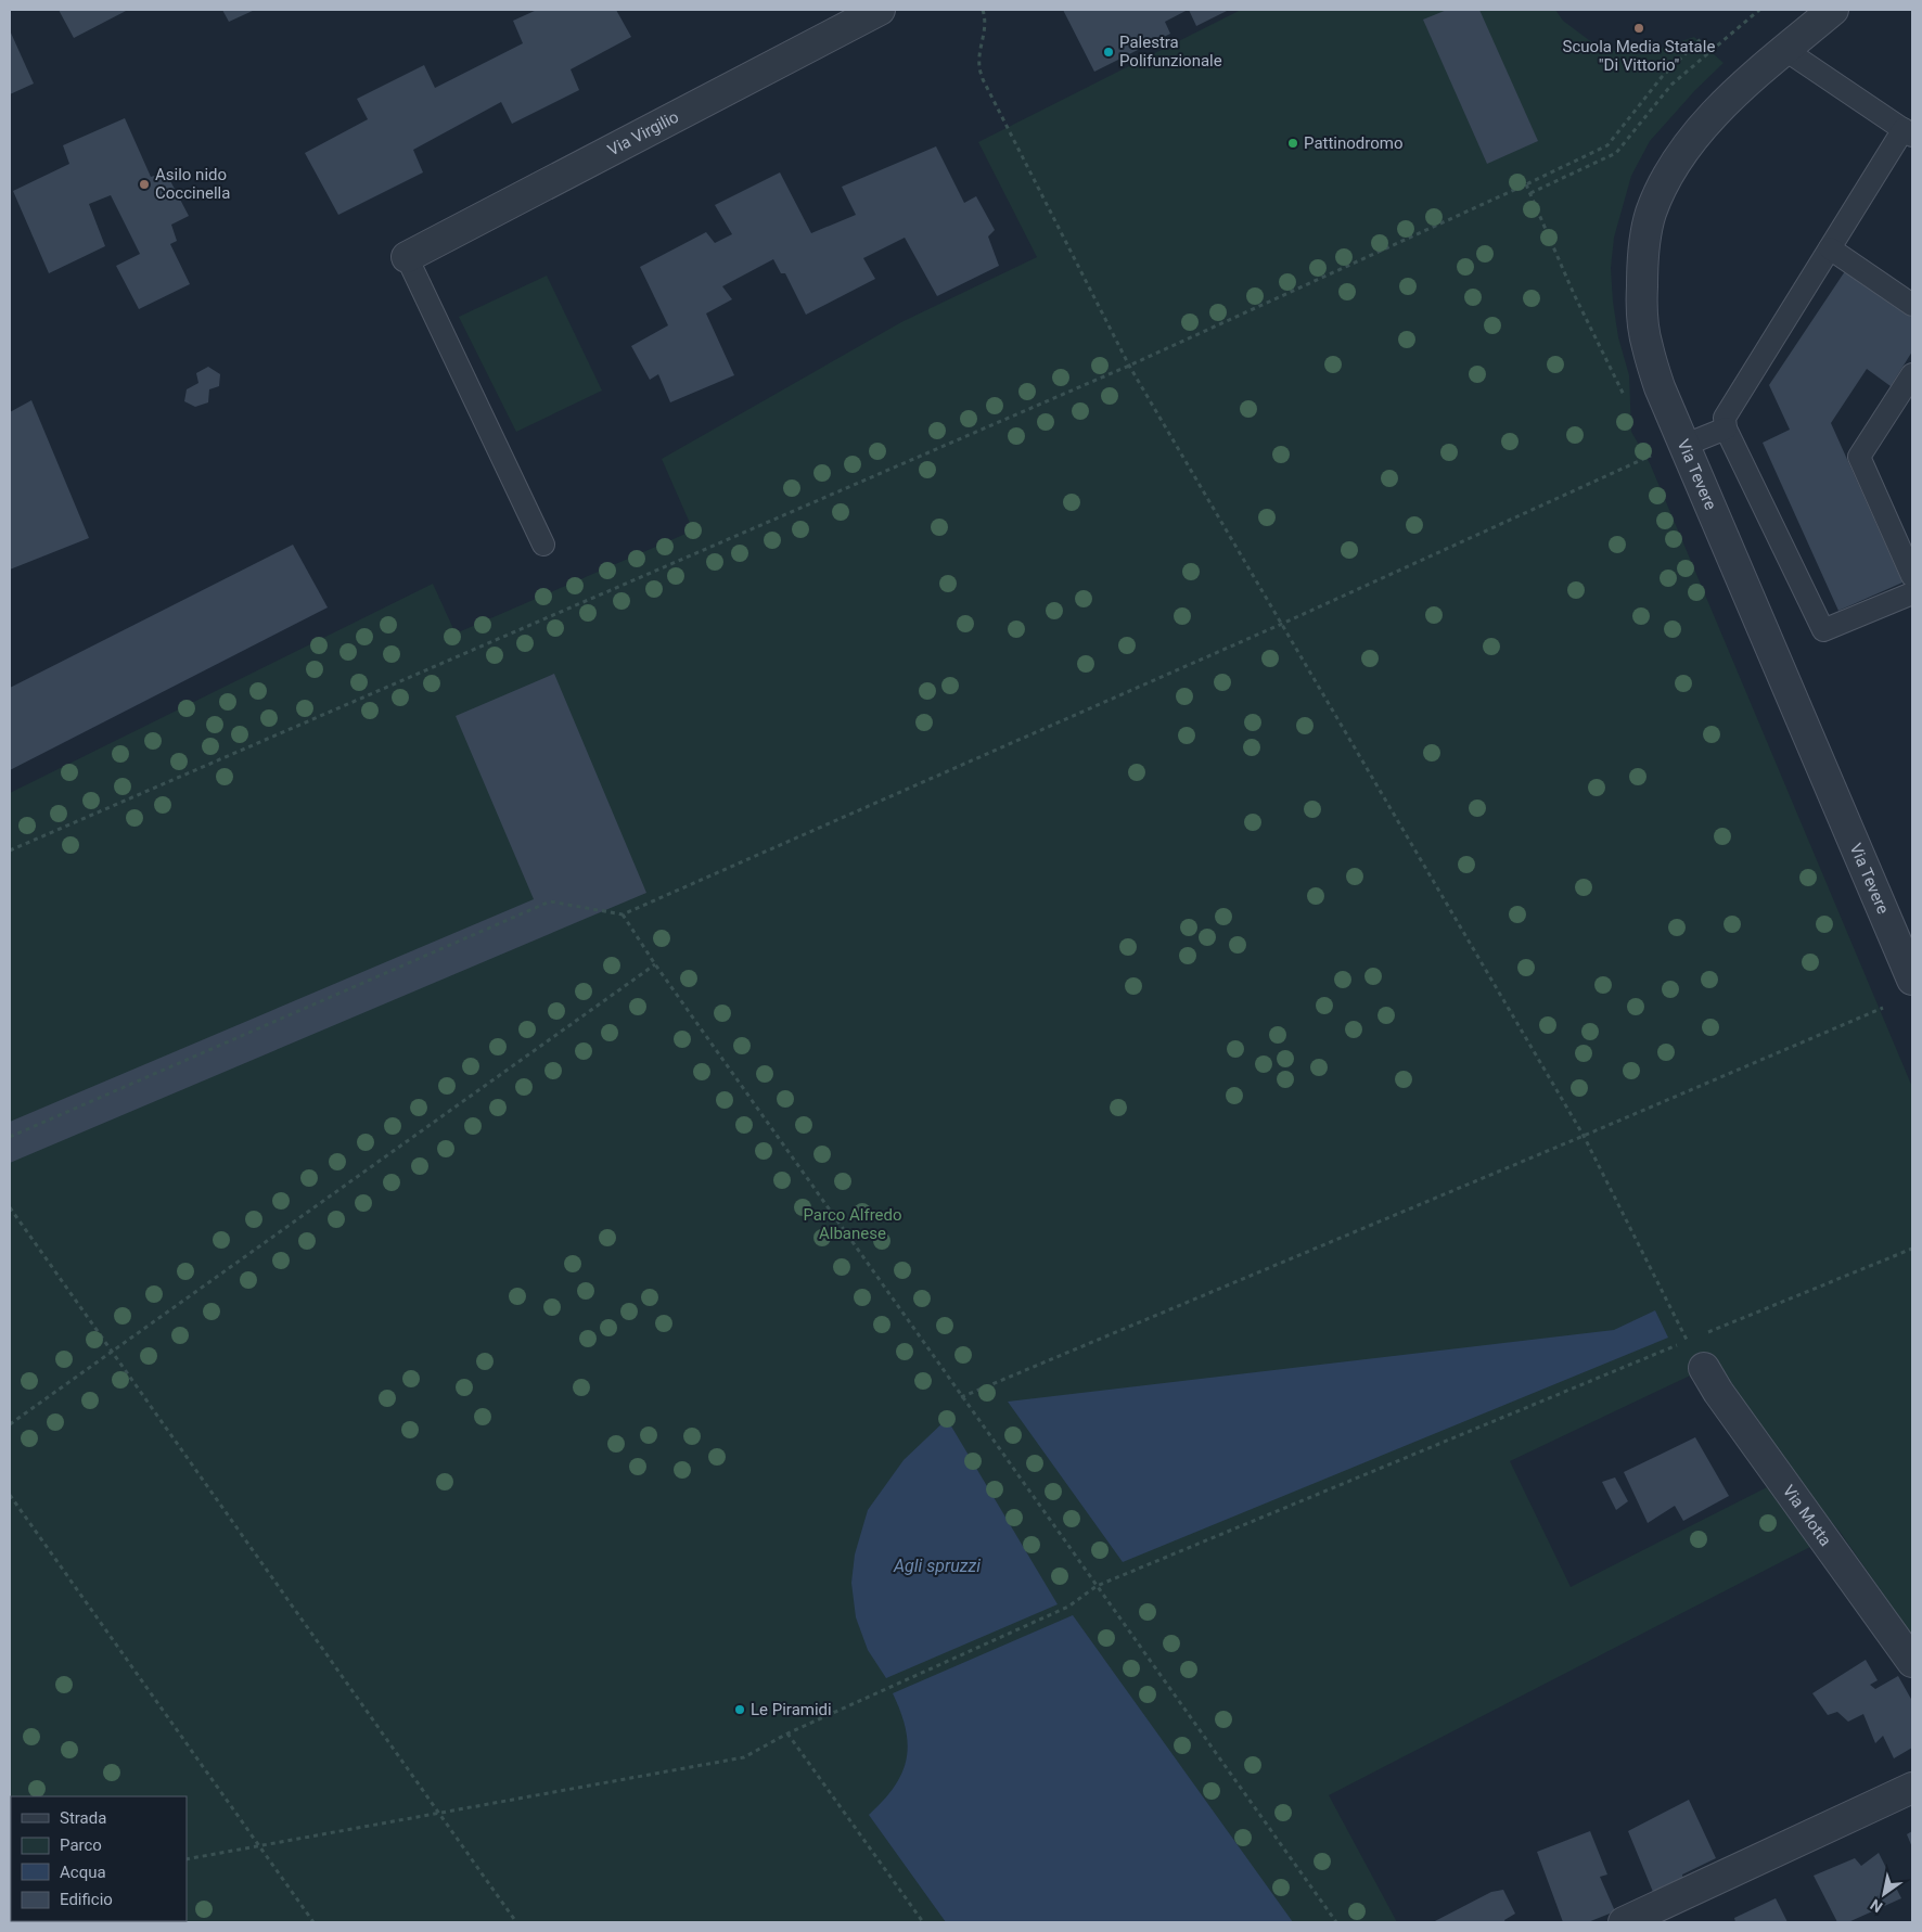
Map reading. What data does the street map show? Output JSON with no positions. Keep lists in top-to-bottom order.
{
  "streets": {
    "street": ["Via Virgilio", "Via Tevere", "Via Motta"]
  },
  "water": ["Agli spruzzi"],
  "parks": ["Parco Alfredo Albanese"],
  "places": [
    "Scuola Media Statale \"Di Vittorio\"",
    "Palestra Polifunzionale",
    "Pattinodromo",
    "Asilo nido Coccinella",
    "Le Piramidi"
  ],
  "legend": [
    "Strada",
    "Parco",
    "Acqua",
    "Edificio"
  ],
  "north": "bottom left"
}
